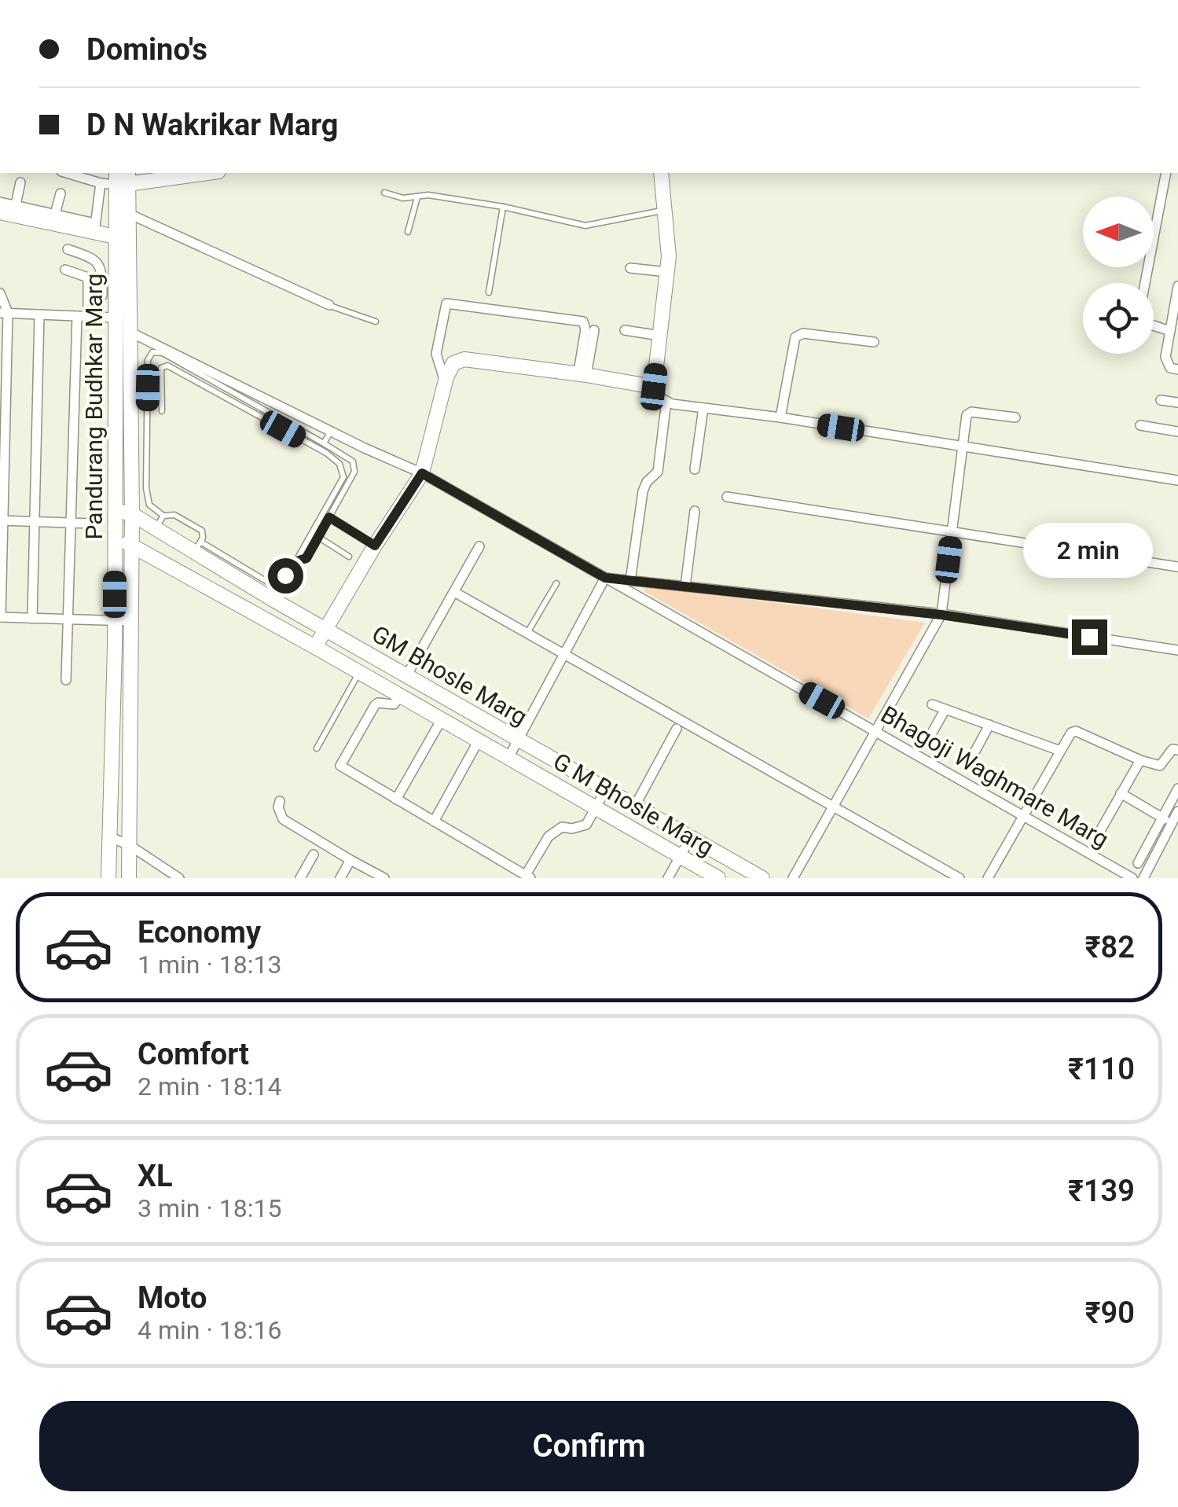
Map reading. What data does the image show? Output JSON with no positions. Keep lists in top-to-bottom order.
{
  "streets": {
    "main road": ["Pandurang Budhkar Marg", "GM Bhosle Marg", "G M Bhosle Marg"],
    "street": ["Bhagoji Waghmare Marg"]
  },
  "crossings": [
    ["Pandurang Budhkar Marg", "GM Bhosle Marg"],
    ["Pandurang Budhkar Marg", "Bhagoji Waghmare Marg"],
    ["Pandurang Budhkar Marg", "G M Bhosle Marg"]
  ],
  "north": "left",
  "page": {
    "banner": ["Domino's", "D N Wakrikar Marg"],
    "bubble": "2 min",
    "list": [
      {
        "name": "Economy",
        "note": "1 min · 18:13",
        "value": "₹82"
      },
      {
        "name": "Comfort",
        "note": "2 min · 18:14",
        "value": "₹110"
      },
      {
        "name": "XL",
        "note": "3 min · 18:15",
        "value": "₹139"
      },
      {
        "name": "Moto",
        "note": "4 min · 18:16",
        "value": "₹90"
      }
    ],
    "buttons": "Confirm"
  }
}
